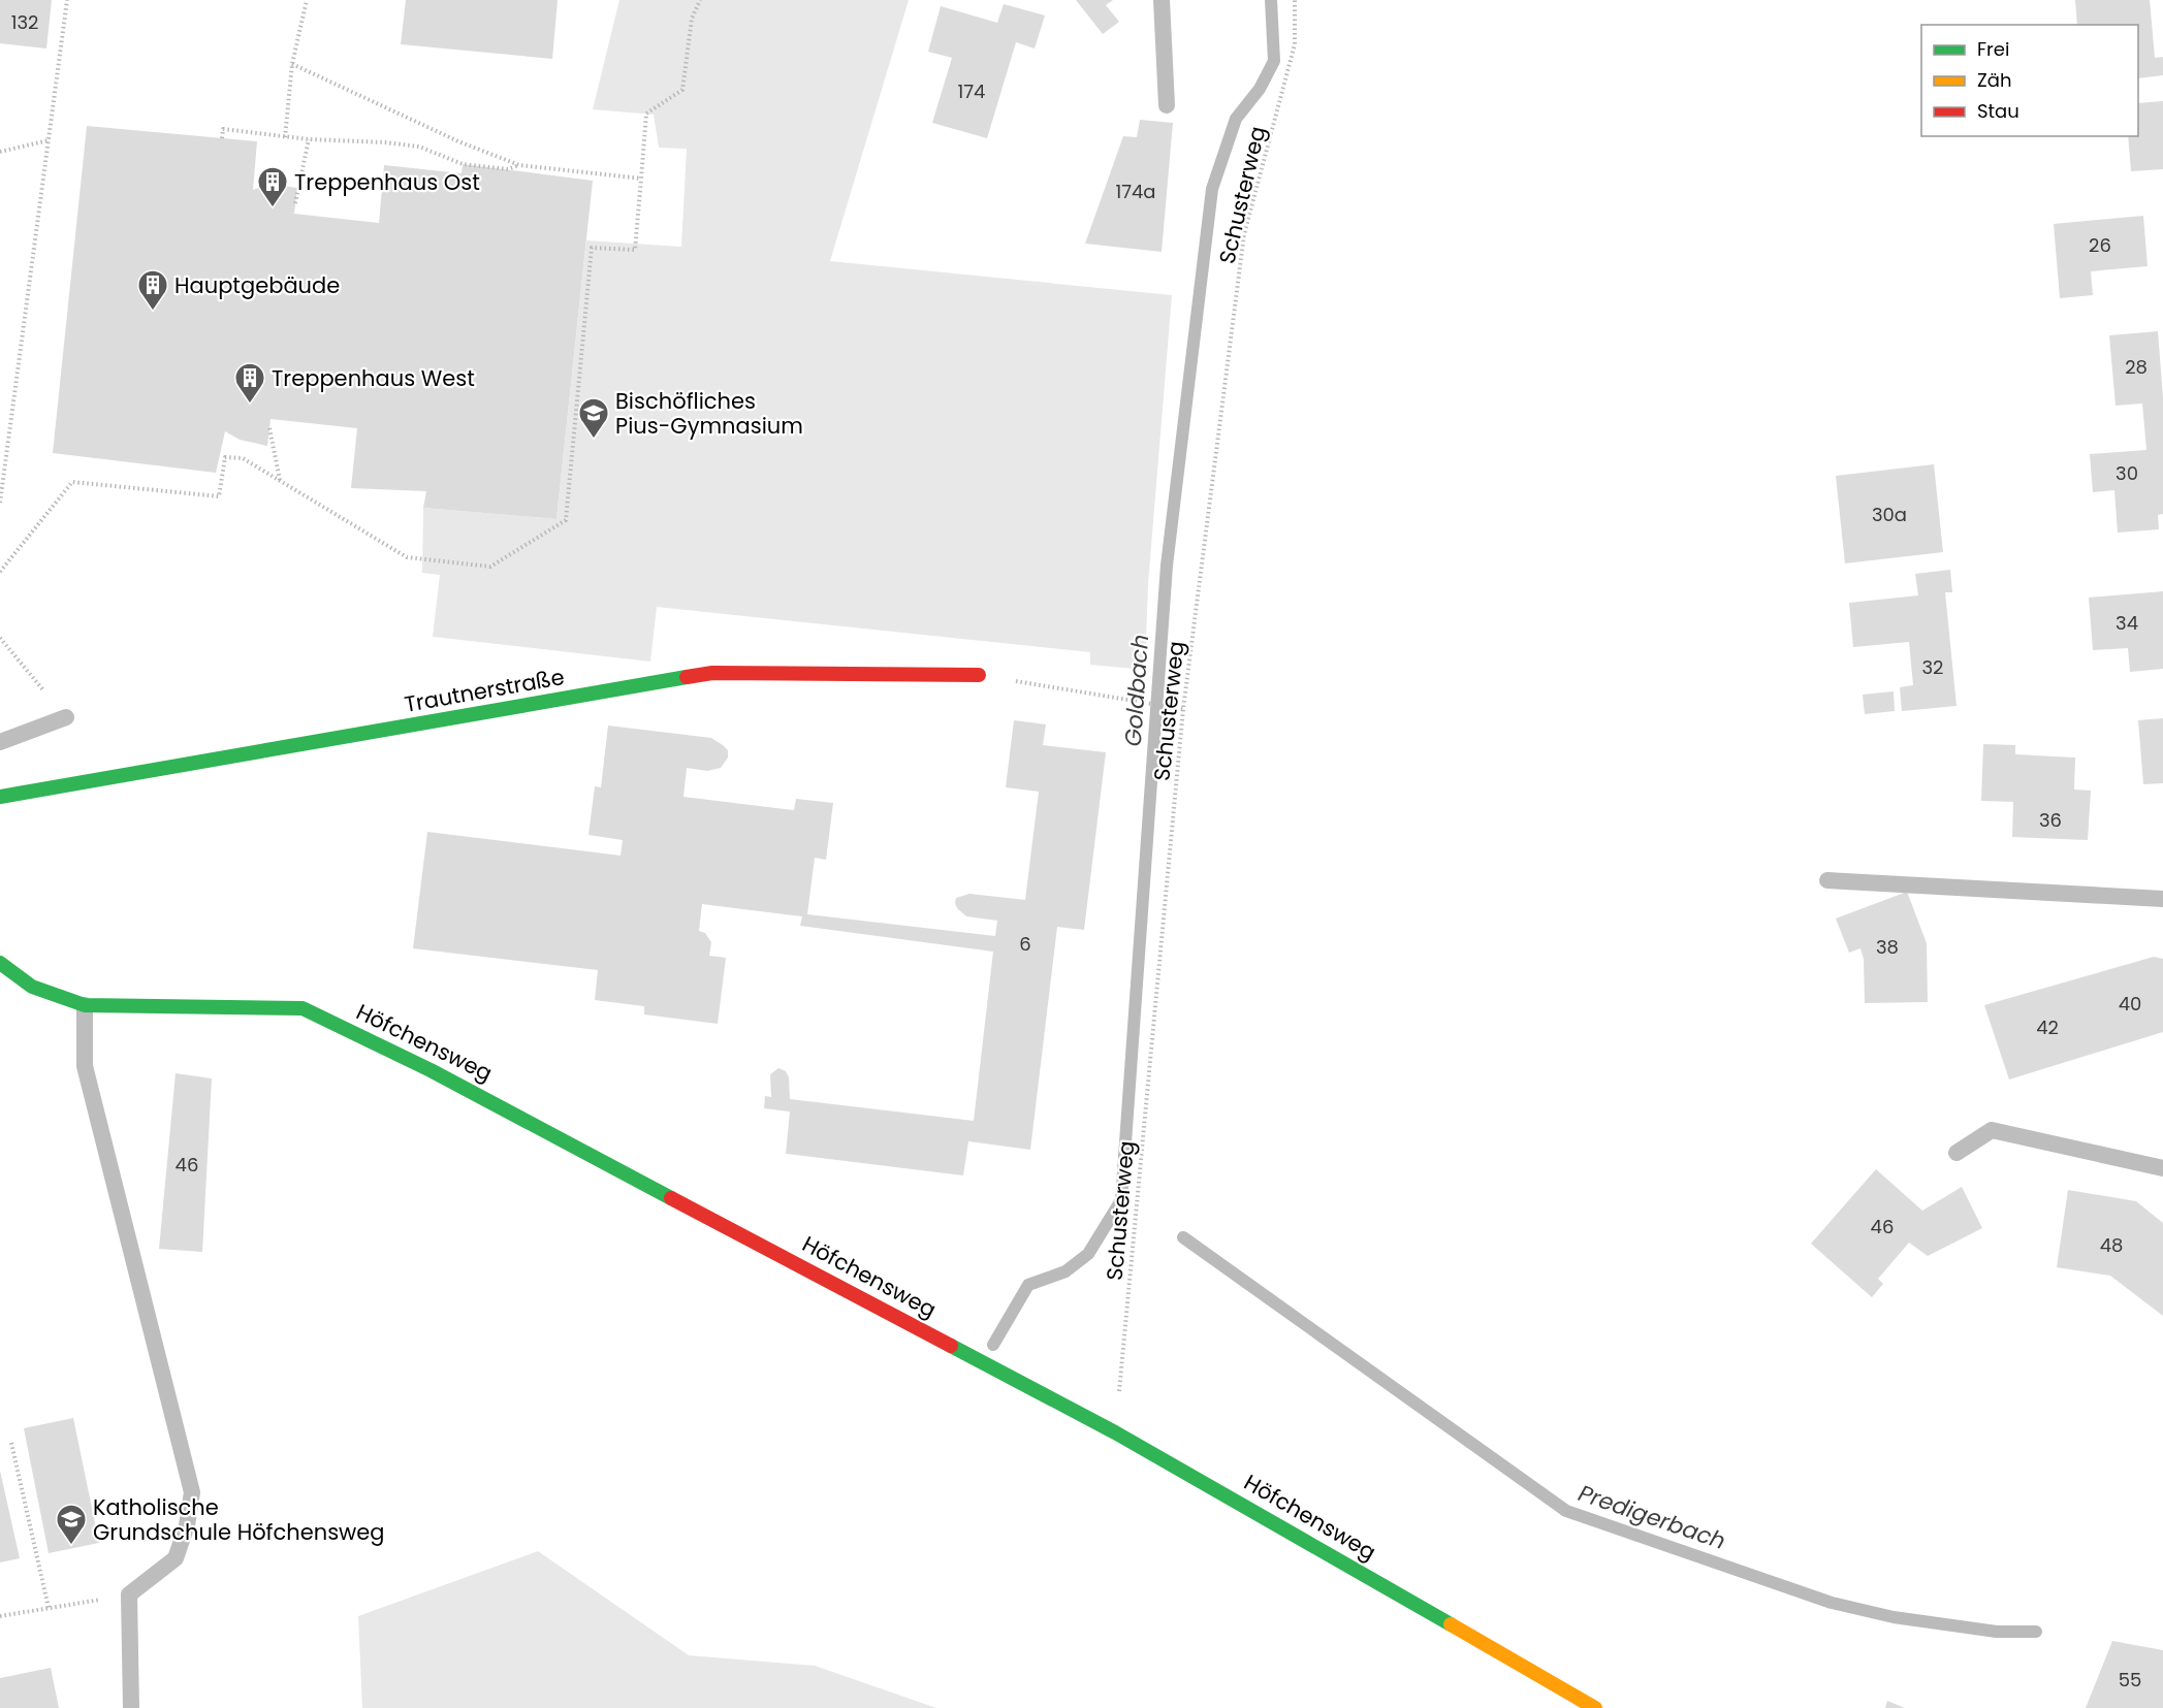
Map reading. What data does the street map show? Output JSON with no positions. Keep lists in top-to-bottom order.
{
  "streets": {
    "street": ["Trautnerstraße", "Höfchensweg"],
    "path": ["Schusterweg"]
  },
  "crossings": [
    ["Schusterweg", "Höfchensweg"]
  ],
  "water": ["Goldbach", "Predigerbach"],
  "places": {
    "building": ["Treppenhaus Ost", "Hauptgebäude", "Treppenhaus West"],
    "school or university": ["Bischöfliches Pius-Gymnasium", "Katholische Grundschule Höfchensweg"]
  },
  "house_numbers": [
    "132",
    "174",
    "174a",
    "26",
    "28",
    "30",
    "30a",
    "34",
    "32",
    "36",
    "6",
    "38",
    "40",
    "42",
    "46",
    "46",
    "48",
    "55"
  ],
  "legend": ["Frei", "Zäh", "Stau"]
}
